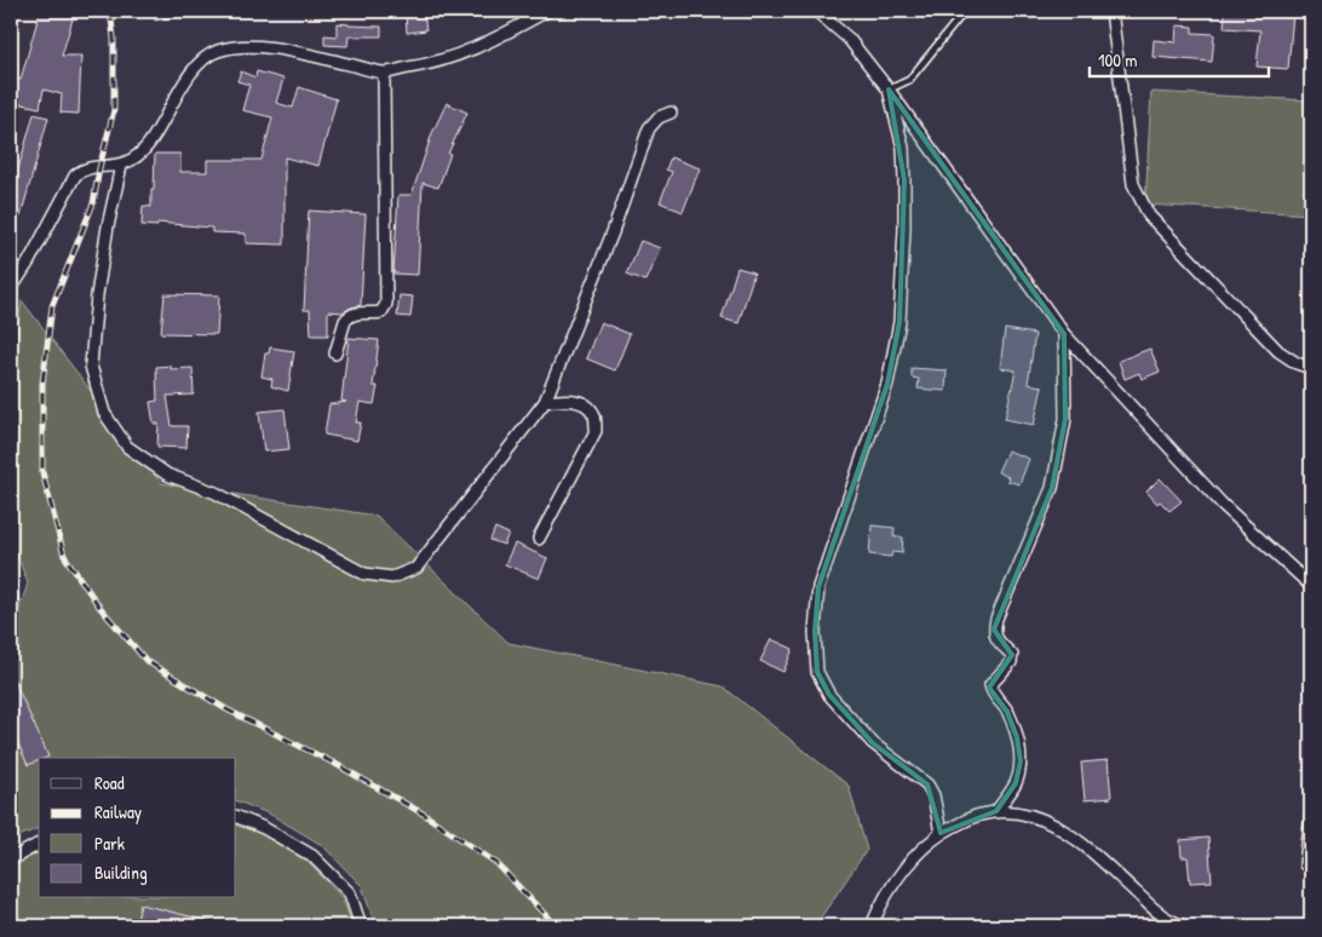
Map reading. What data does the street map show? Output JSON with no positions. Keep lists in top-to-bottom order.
{
  "legend": [
    "Road",
    "Railway",
    "Park",
    "Building"
  ],
  "scale_bar": "100 m"
}
